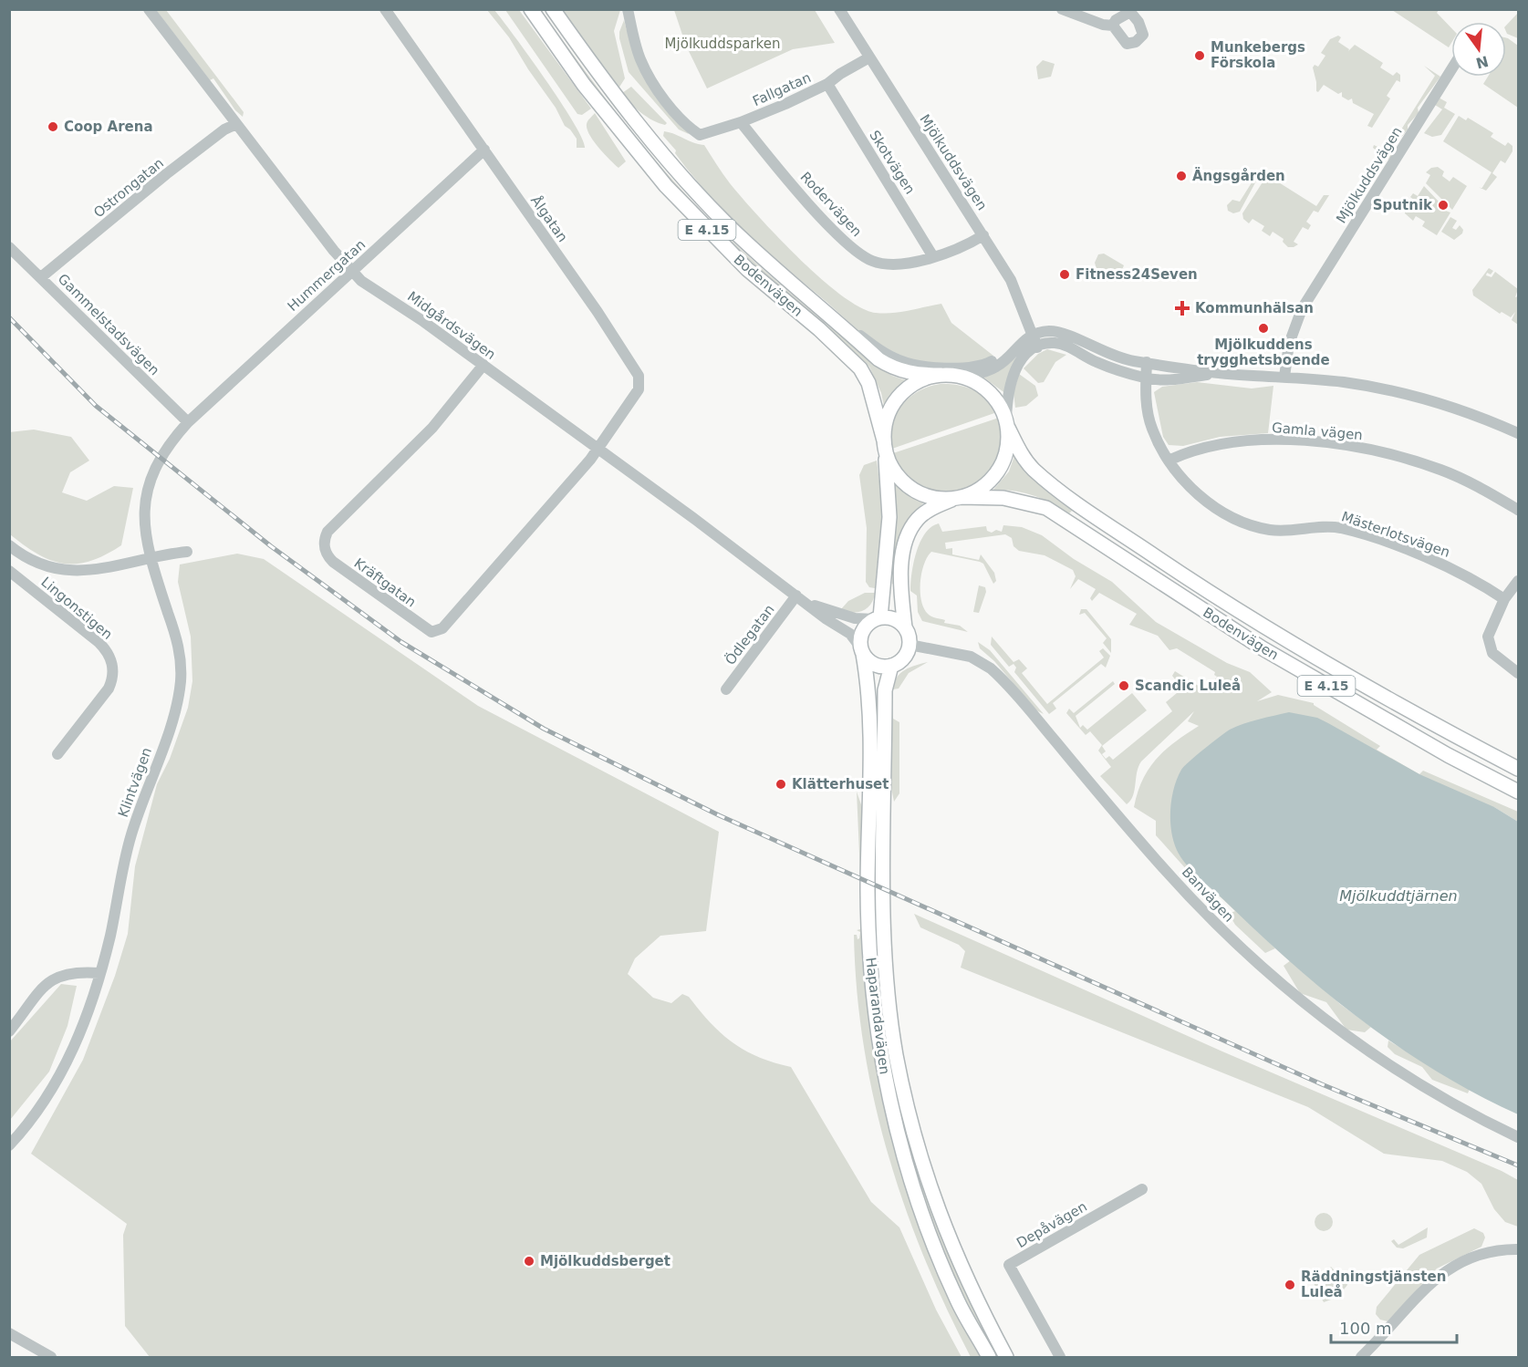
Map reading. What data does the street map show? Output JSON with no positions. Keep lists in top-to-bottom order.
{
  "streets": {
    "main road": ["E 4.15", "Bodenvägen", "Haparandavägen"],
    "street": [
      "Fallgatan",
      "Skotvägen",
      "Mjölkuddsvägen",
      "Ostrongatan",
      "Rodervägen",
      "Ålgatan",
      "Hummergatan",
      "Gammelstadsvägen",
      "Midgårdsvägen",
      "Gamla vägen",
      "Mästerlotsvägen",
      "Kräftgatan",
      "Lingonstigen",
      "Ödlegatan",
      "Klintvägen",
      "Banvägen",
      "Depåvägen"
    ]
  },
  "crossings": [
    ["Fallgatan", "Skotvägen"],
    ["Fallgatan", "Mjölkuddsvägen"],
    ["Fallgatan", "Rodervägen"],
    ["Skotvägen", "Rodervägen"],
    ["Mjölkuddsvägen", "Rodervägen"],
    ["Ostrongatan", "Gammelstadsvägen"],
    ["Ostrongatan", "Midgårdsvägen"],
    ["Ålgatan", "Hummergatan"],
    ["Ålgatan", "Midgårdsvägen"],
    ["Ålgatan", "Kräftgatan"],
    ["Hummergatan", "Gammelstadsvägen"],
    ["Hummergatan", "Midgårdsvägen"],
    ["Hummergatan", "Klintvägen"],
    ["Gammelstadsvägen", "Klintvägen"],
    ["Midgårdsvägen", "Kräftgatan"],
    ["Midgårdsvägen", "Ödlegatan"],
    ["Midgårdsvägen", "Banvägen"],
    ["Midgårdsvägen", "Haparandavägen"],
    ["Gamla vägen", "Mästerlotsvägen"],
    ["Banvägen", "Haparandavägen"]
  ],
  "water": ["Mjölkuddtjärnen"],
  "parks": ["Mjölkuddsparken"],
  "places": {
    "other": [
      "Munkebergs Förskola",
      "Coop Arena",
      "Ängsgården",
      "Sputnik",
      "Fitness24Seven",
      "Mjölkuddens trygghetsboende",
      "Scandic Luleå",
      "Klätterhuset",
      "Mjölkuddsberget",
      "Räddningstjänsten Luleå"
    ],
    "health": ["Kommunhälsan"]
  },
  "scale_bar": "100 m",
  "north": "bottom"
}
